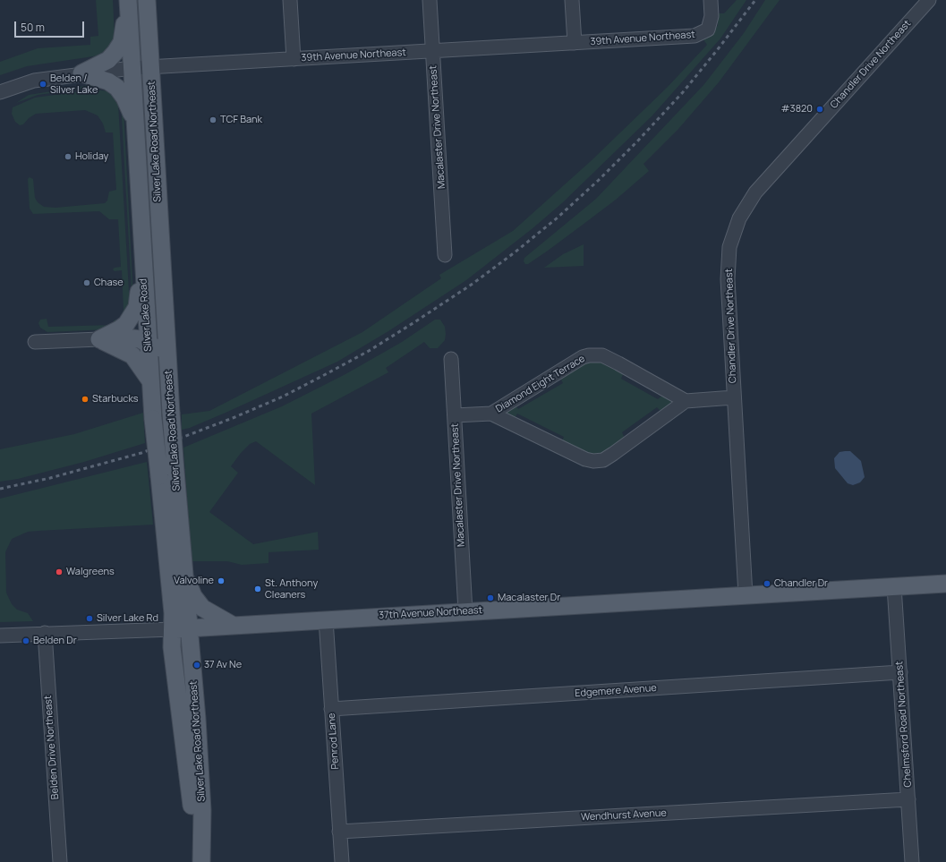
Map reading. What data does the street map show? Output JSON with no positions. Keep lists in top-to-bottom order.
{
  "streets": {
    "main road": ["Silver Lake Road Northeast", "Silver Lake Road", "37th Avenue Northeast"],
    "street": [
      "39th Avenue Northeast",
      "Chandler Drive Northeast",
      "Macalaster Drive Northeast",
      "Diamond Eight Terrace",
      "Edgemere Avenue",
      "Chelmsford Road Northeast",
      "Penrod Lane",
      "Belden Drive Northeast",
      "Wendhurst Avenue"
    ]
  },
  "crossings": [
    ["39th Avenue Northeast", "Macalaster Drive Northeast"],
    ["39th Avenue Northeast", "Silver Lake Road Northeast"],
    ["39th Avenue Northeast", "Silver Lake Road"],
    ["Chandler Drive Northeast", "37th Avenue Northeast"],
    ["Macalaster Drive Northeast", "Diamond Eight Terrace"],
    ["Macalaster Drive Northeast", "37th Avenue Northeast"],
    ["Silver Lake Road Northeast", "Silver Lake Road"],
    ["Silver Lake Road Northeast", "37th Avenue Northeast"],
    ["Silver Lake Road", "37th Avenue Northeast"],
    ["37th Avenue Northeast", "Chelmsford Road Northeast"],
    ["37th Avenue Northeast", "Penrod Lane"],
    ["37th Avenue Northeast", "Belden Drive Northeast"],
    ["Edgemere Avenue", "Chelmsford Road Northeast"],
    ["Edgemere Avenue", "Penrod Lane"],
    ["Chelmsford Road Northeast", "Wendhurst Avenue"],
    ["Penrod Lane", "Wendhurst Avenue"]
  ],
  "places": [
    "Belden / Silver Lake",
    "#3820",
    "TCF Bank",
    "Holiday",
    "Chase",
    "Starbucks",
    "Walgreens",
    "Valvoline",
    "Chandler Dr",
    "St. Anthony Cleaners",
    "Macalaster Dr",
    "Silver Lake Rd",
    "Belden Dr",
    "37 Av Ne"
  ],
  "scale_bar": "50 m"
}
